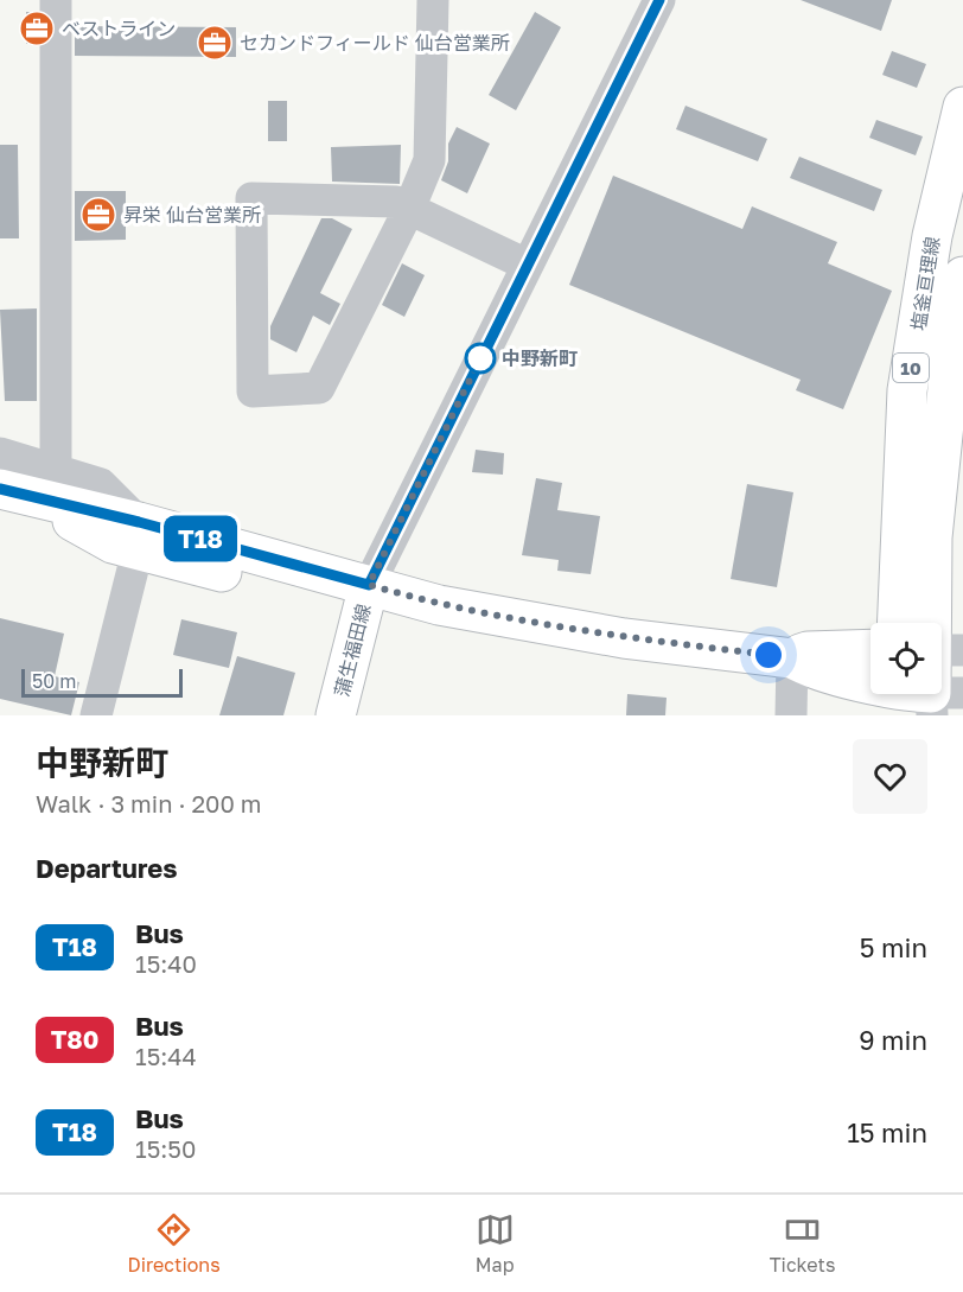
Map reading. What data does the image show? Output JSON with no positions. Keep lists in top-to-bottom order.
{
  "streets": {
    "main road": ["塩釜亘理線", "10", "蒲生福田線"]
  },
  "crossings": [
    ["塩釜亘理線", "蒲生福田線"]
  ],
  "places": {
    "office": ["ベストライン", "セカンドフィールド 仙台営業所", "昇栄 仙台営業所"],
    "other": ["中野新町"]
  },
  "lines": ["bus line T18"],
  "scale_bar": "50 m",
  "page": {
    "on_map": "T18",
    "scale": "50 m",
    "heading": [
      ["中野新町", "Walk · 3 min · 200 m"],
      "Departures"
    ],
    "list": [
      {
        "mark": "T18",
        "name": "Bus",
        "note": "15:40",
        "value": "5 min"
      },
      {
        "mark": "T80",
        "name": "Bus",
        "note": "15:44",
        "value": "9 min"
      },
      {
        "mark": "T18",
        "name": "Bus",
        "note": "15:50",
        "value": "15 min"
      }
    ],
    "tabs": ["Directions", "Map", "Tickets"]
  }
}
